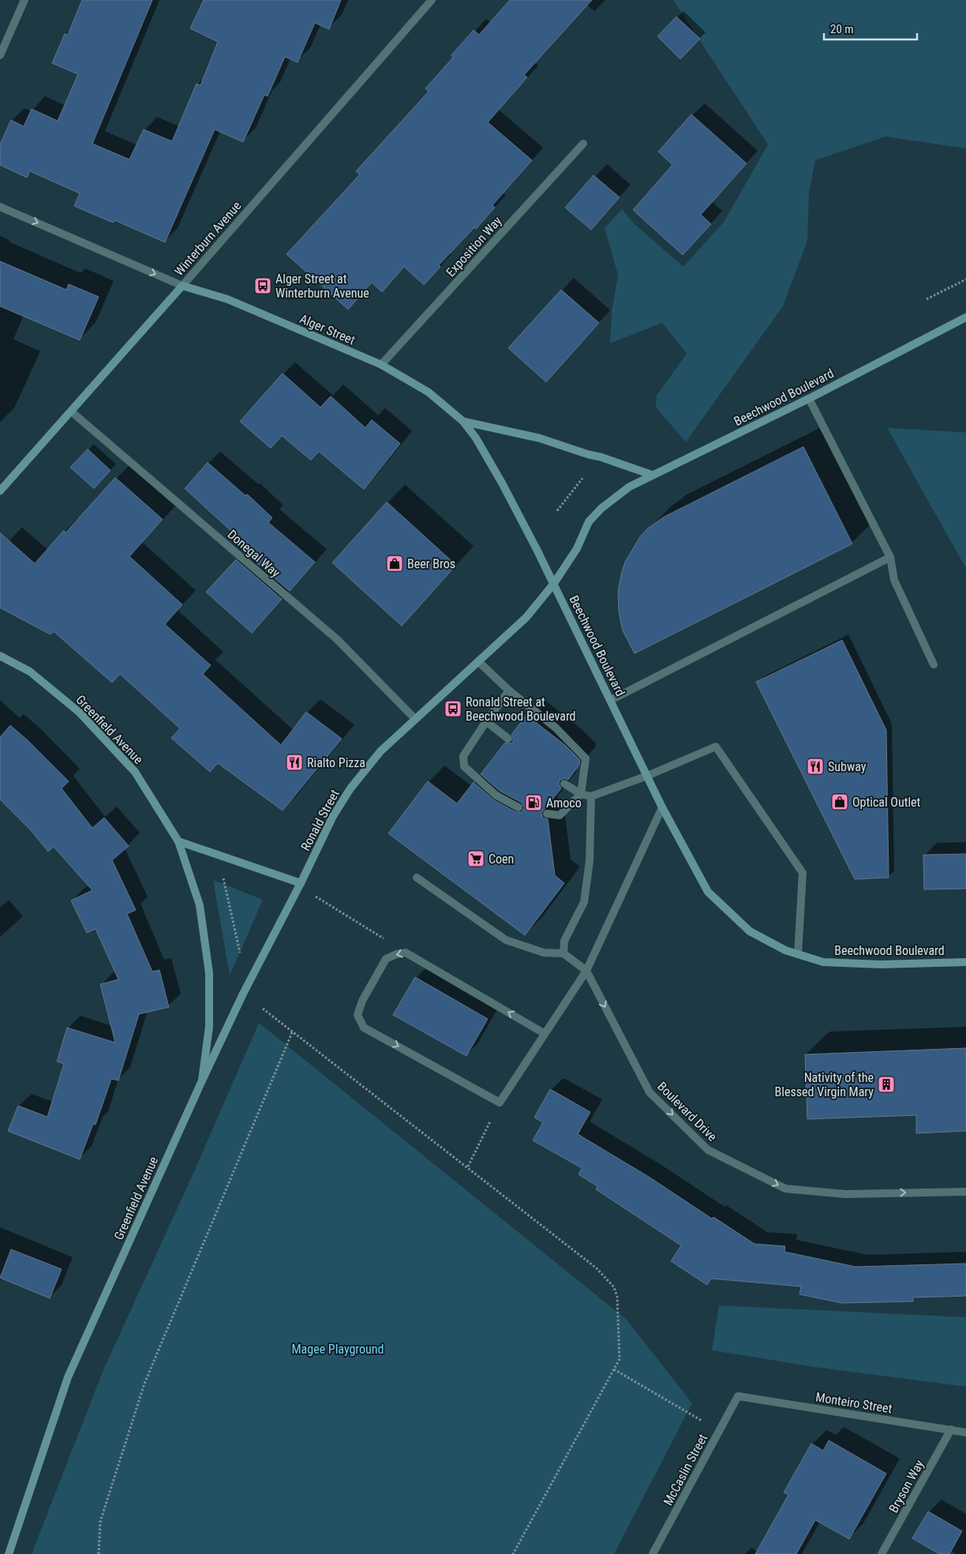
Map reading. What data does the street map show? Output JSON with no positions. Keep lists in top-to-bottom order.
{
  "streets": {
    "main road": [
      "Winterburn Avenue",
      "Alger Street",
      "Beechwood Boulevard",
      "Greenfield Avenue",
      "Ronald Street"
    ],
    "street": [
      "Exposition Way",
      "Donegal Way",
      "Boulevard Drive",
      "Monteiro Street",
      "McCaslin Street",
      "Bryson Way"
    ]
  },
  "crossings": [
    ["Winterburn Avenue", "Alger Street"],
    ["Winterburn Avenue", "Donegal Way"],
    ["Exposition Way", "Alger Street"],
    ["Alger Street", "Beechwood Boulevard"],
    ["Alger Street", "Ronald Street"],
    ["Beechwood Boulevard", "Ronald Street"],
    ["Donegal Way", "Ronald Street"],
    ["Greenfield Avenue", "Ronald Street"],
    ["Monteiro Street", "McCaslin Street"],
    ["Monteiro Street", "Bryson Way"]
  ],
  "one_way": ["Boulevard Drive"],
  "parks": ["Magee Playground"],
  "places": {
    "bus stop": ["Alger Street at Winterburn Avenue", "Ronald Street at Beechwood Boulevard"],
    "shop": ["Beer Bros", "Optical Outlet"],
    "restaurant": ["Rialto Pizza", "Subway"],
    "fuel station": ["Amoco"],
    "supermarket": ["Coen"],
    "building": ["Nativity of the Blessed Virgin Mary"]
  },
  "scale_bar": "20 m"
}
